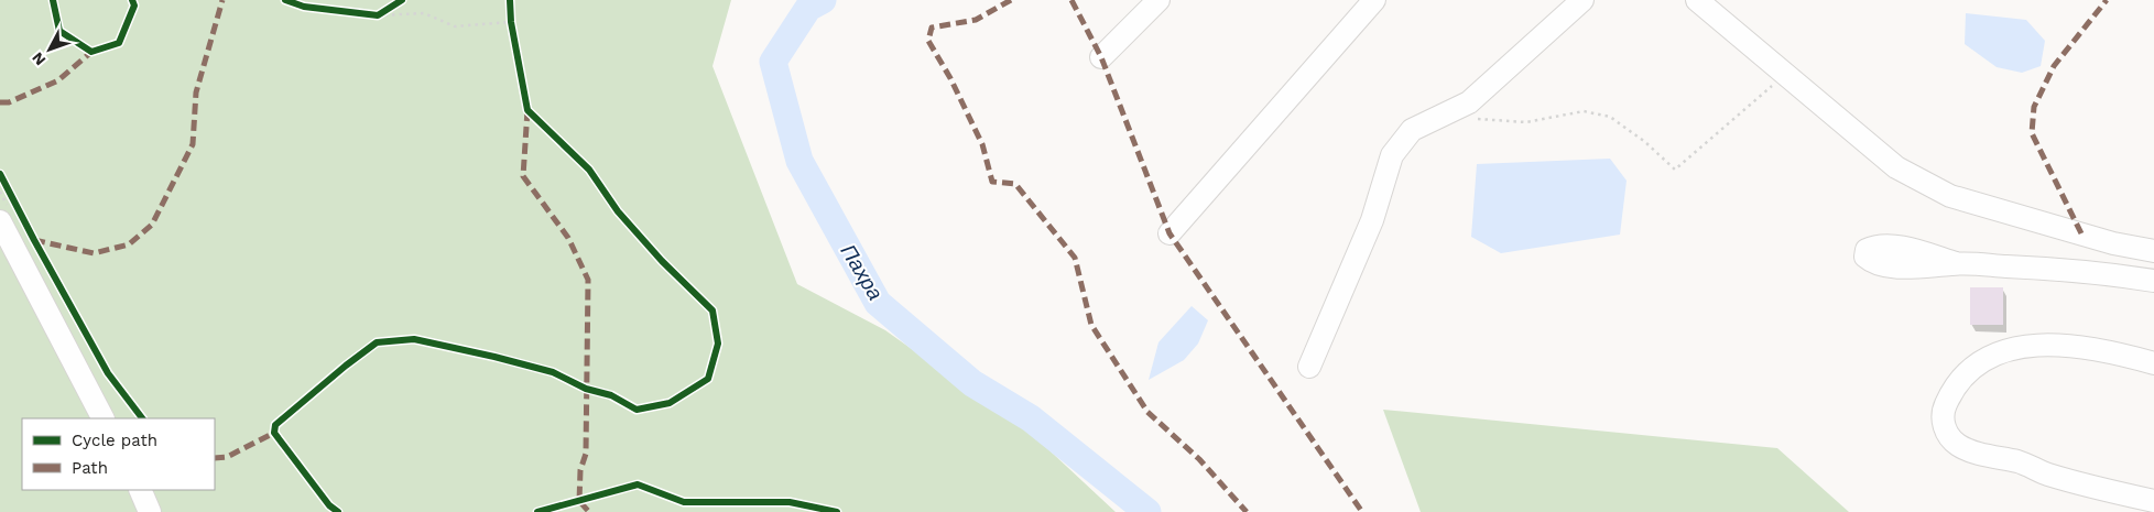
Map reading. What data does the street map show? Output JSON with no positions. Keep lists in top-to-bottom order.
{
  "water": ["Пахра"],
  "legend": ["Cycle path", "Path"],
  "north": "bottom left"
}
